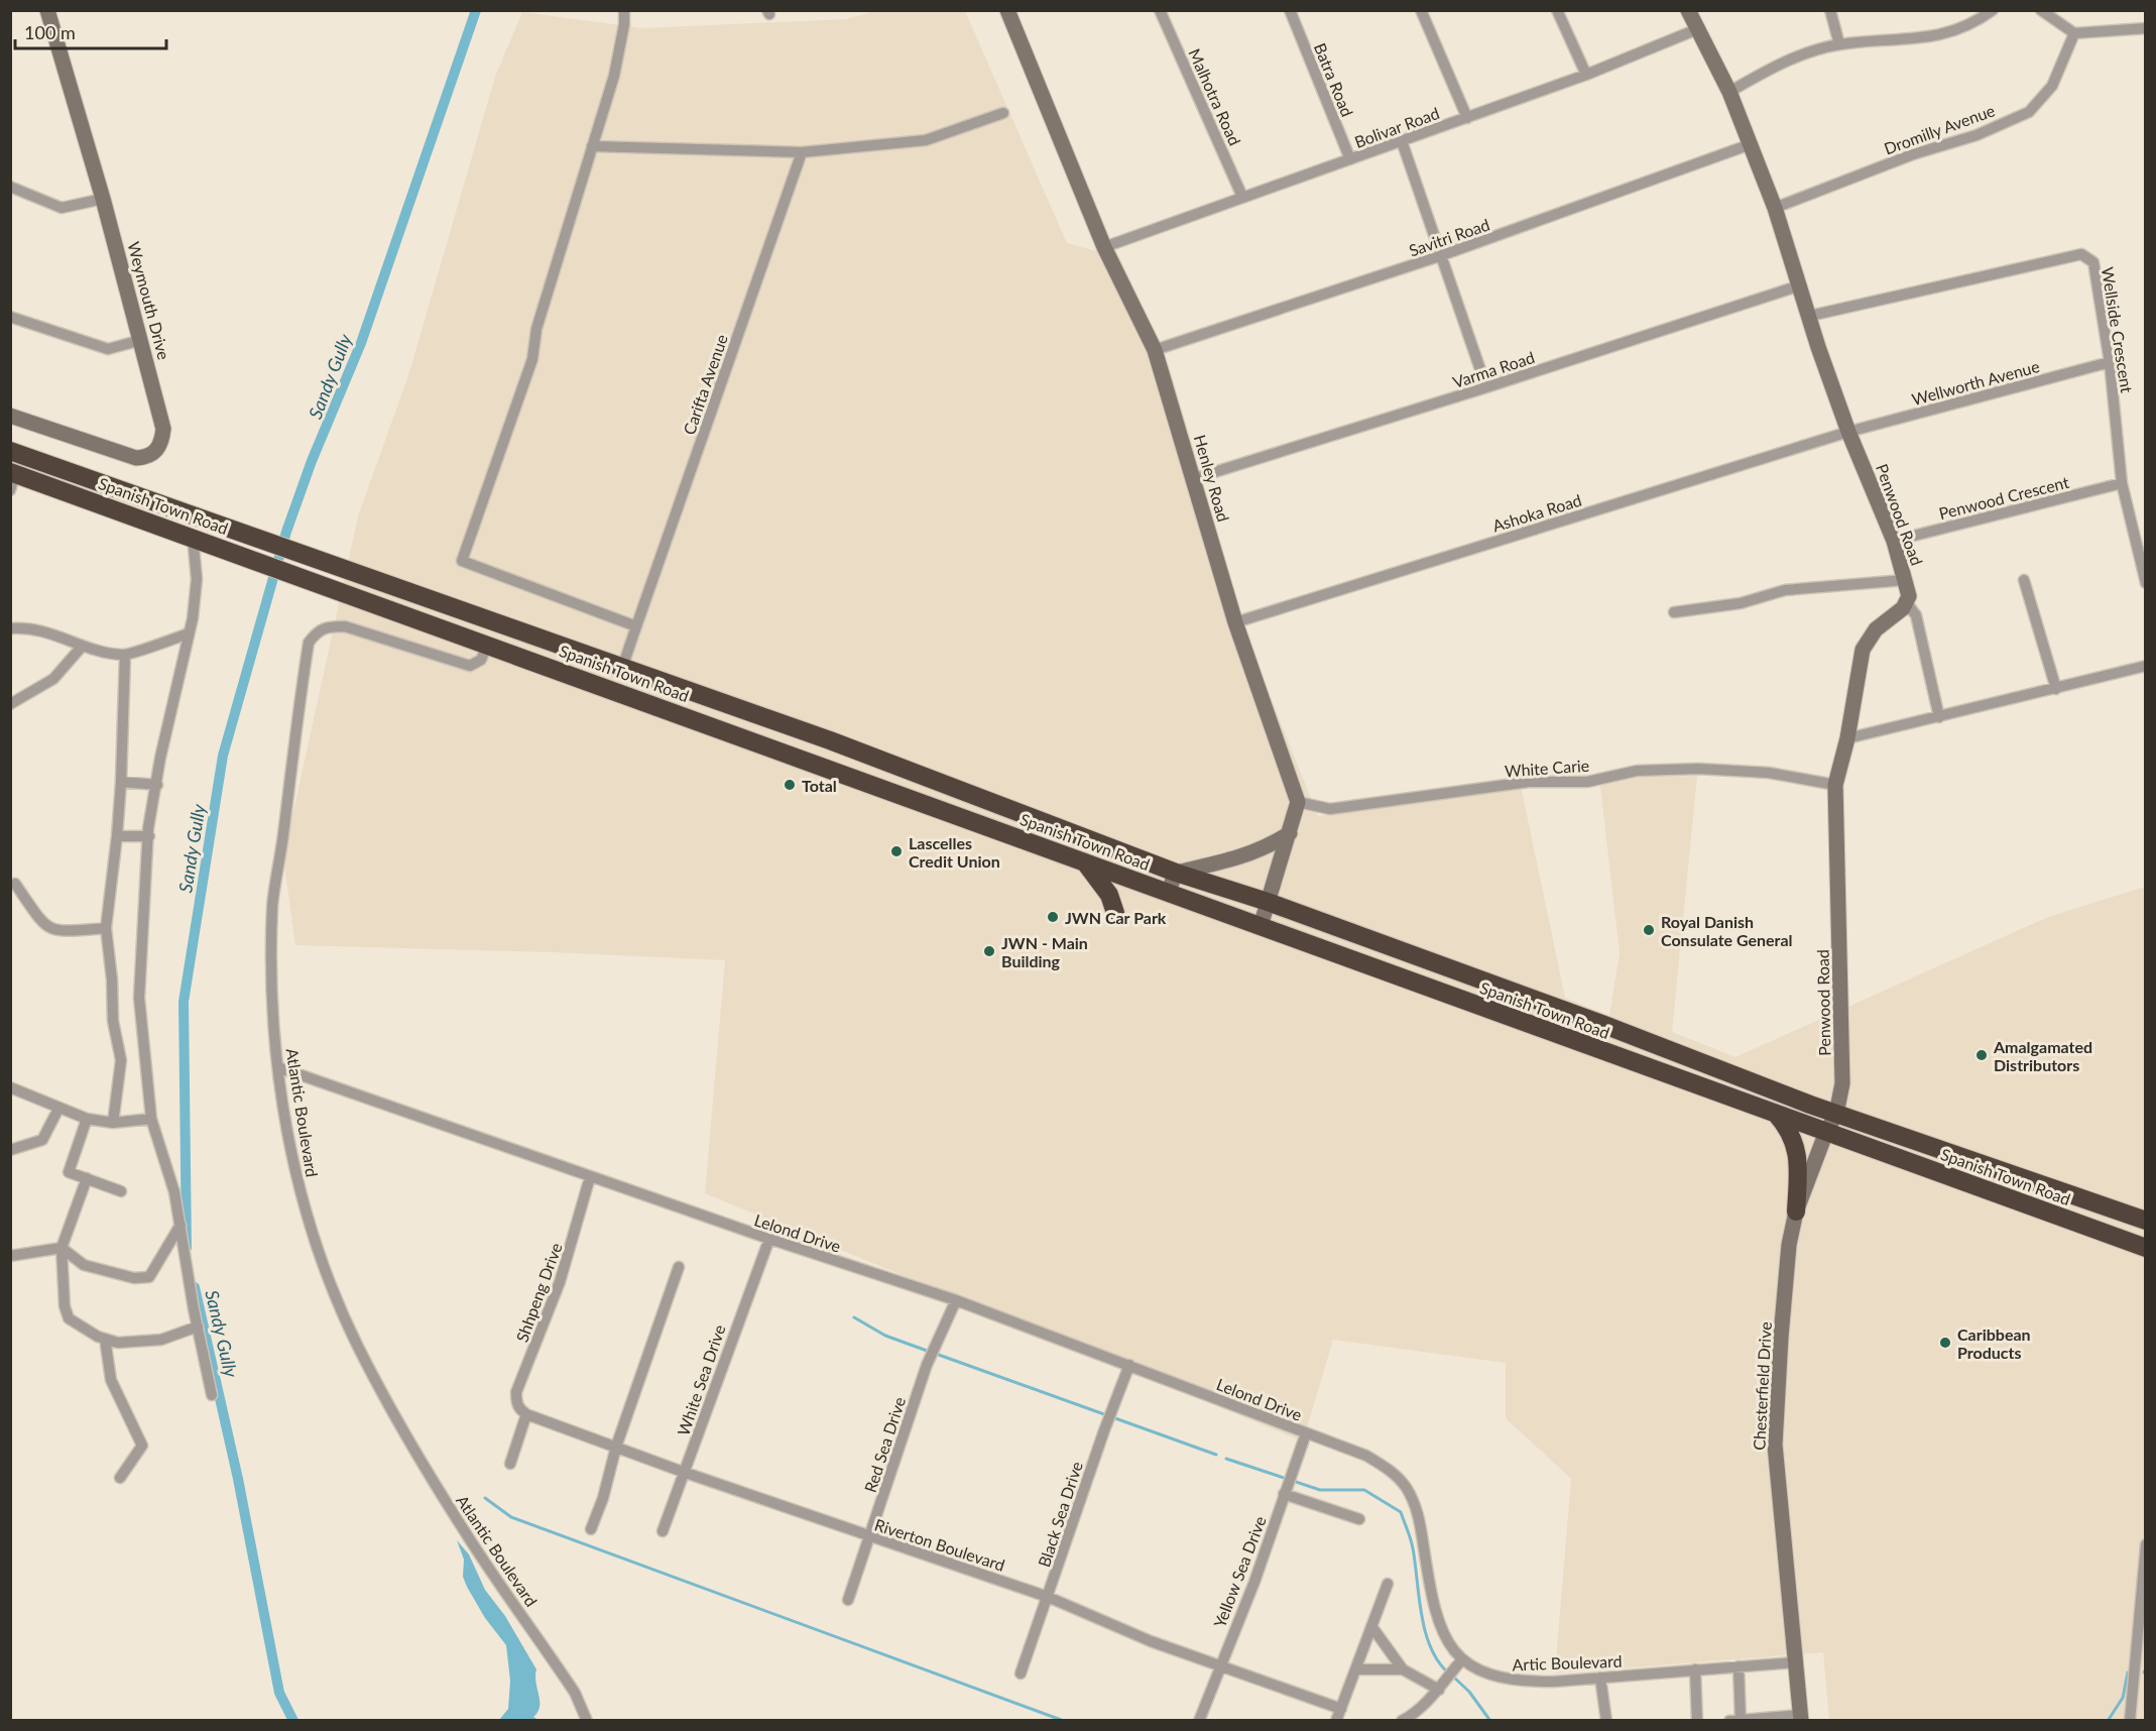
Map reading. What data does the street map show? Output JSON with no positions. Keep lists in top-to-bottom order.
{
  "streets": {
    "highway": ["Spanish Town Road"],
    "street": [
      "Batra Road",
      "Malhotra Road",
      "Bolivar Road",
      "Dromilly Avenue",
      "Savitri Road",
      "Weymouth Drive",
      "Wellside Crescent",
      "Varma Road",
      "Wellworth Avenue",
      "Carifta Avenue",
      "Henley Road",
      "Penwood Crescent",
      "Ashoka Road",
      "Penwood Road",
      "White Carie",
      "Atlantic Boulevard",
      "Lelond Drive",
      "Shhpeng Drive",
      "White Sea Drive",
      "Chesterfield Drive",
      "Red Sea Drive",
      "Black Sea Drive",
      "Riverton Boulevard",
      "Yellow Sea Drive",
      "Artic Boulevard"
    ]
  },
  "crossings": [
    ["Batra Road", "Bolivar Road"],
    ["Malhotra Road", "Bolivar Road"],
    ["Bolivar Road", "Henley Road"],
    ["Bolivar Road", "Penwood Road"],
    ["Dromilly Avenue", "Penwood Road"],
    ["Savitri Road", "Henley Road"],
    ["Savitri Road", "Penwood Road"],
    ["Wellside Crescent", "Wellworth Avenue"],
    ["Wellside Crescent", "Penwood Crescent"],
    ["Wellside Crescent", "Penwood Road"],
    ["Varma Road", "Henley Road"],
    ["Varma Road", "Penwood Road"],
    ["Wellworth Avenue", "Ashoka Road"],
    ["Wellworth Avenue", "Penwood Road"],
    ["Carifta Avenue", "Spanish Town Road"],
    ["Henley Road", "Ashoka Road"],
    ["Henley Road", "White Carie"],
    ["Penwood Crescent", "Penwood Road"],
    ["Spanish Town Road", "Penwood Road"],
    ["Spanish Town Road", "Atlantic Boulevard"],
    ["Spanish Town Road", "Chesterfield Drive"],
    ["Ashoka Road", "Penwood Road"],
    ["Penwood Road", "White Carie"],
    ["Penwood Road", "Chesterfield Drive"],
    ["Atlantic Boulevard", "Lelond Drive"],
    ["Lelond Drive", "Shhpeng Drive"],
    ["Lelond Drive", "White Sea Drive"],
    ["Lelond Drive", "Red Sea Drive"],
    ["Lelond Drive", "Black Sea Drive"],
    ["Lelond Drive", "Yellow Sea Drive"],
    ["Lelond Drive", "Artic Boulevard"],
    ["Shhpeng Drive", "Riverton Boulevard"],
    ["White Sea Drive", "Riverton Boulevard"],
    ["Chesterfield Drive", "Artic Boulevard"],
    ["Red Sea Drive", "Riverton Boulevard"],
    ["Black Sea Drive", "Riverton Boulevard"],
    ["Riverton Boulevard", "Yellow Sea Drive"],
    ["Yellow Sea Drive", "Artic Boulevard"]
  ],
  "water": ["Sandy Gully"],
  "places": [
    "Total",
    "Lascelles Credit Union",
    "JWN Car Park",
    "Royal Danish Consulate General",
    "JWN - Main Building",
    "Amalgamated Distributors",
    "Caribbean Products"
  ],
  "scale_bar": "100 m"
}
